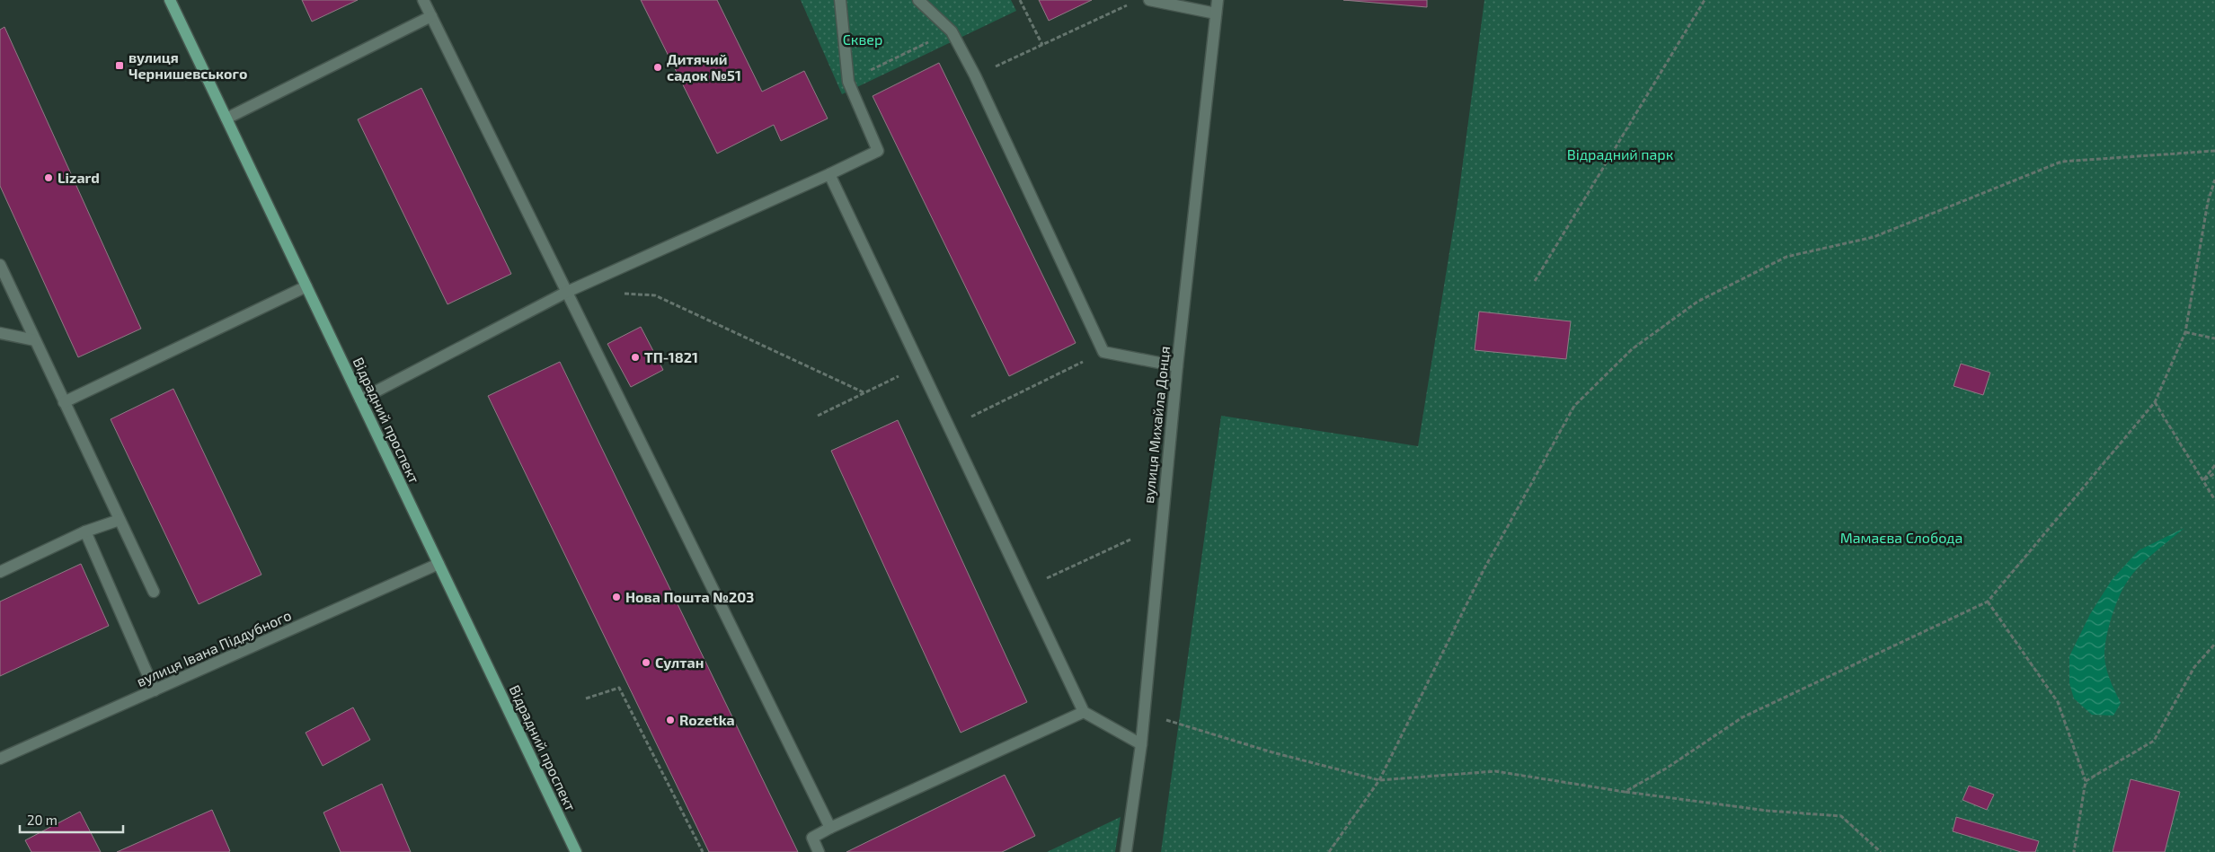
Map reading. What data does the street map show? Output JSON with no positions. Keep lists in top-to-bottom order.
{
  "streets": {
    "main road": ["Відрадний проспект"],
    "street": ["вулиця Михайла Донця", "вулиця Івана Піддубного"]
  },
  "crossings": [
    ["Відрадний проспект", "вулиця Івана Піддубного"]
  ],
  "parks": ["Сквер", "Відрадний парк", "Мамаєва Слобода"],
  "places": {
    "transit": ["вулиця Чернишевського"],
    "other": [
      "Дитячий садок №51",
      "Lizard",
      "ТП-1821",
      "Нова Пошта №203",
      "Султан",
      "Rozetka"
    ]
  },
  "scale_bar": "20 m"
}
